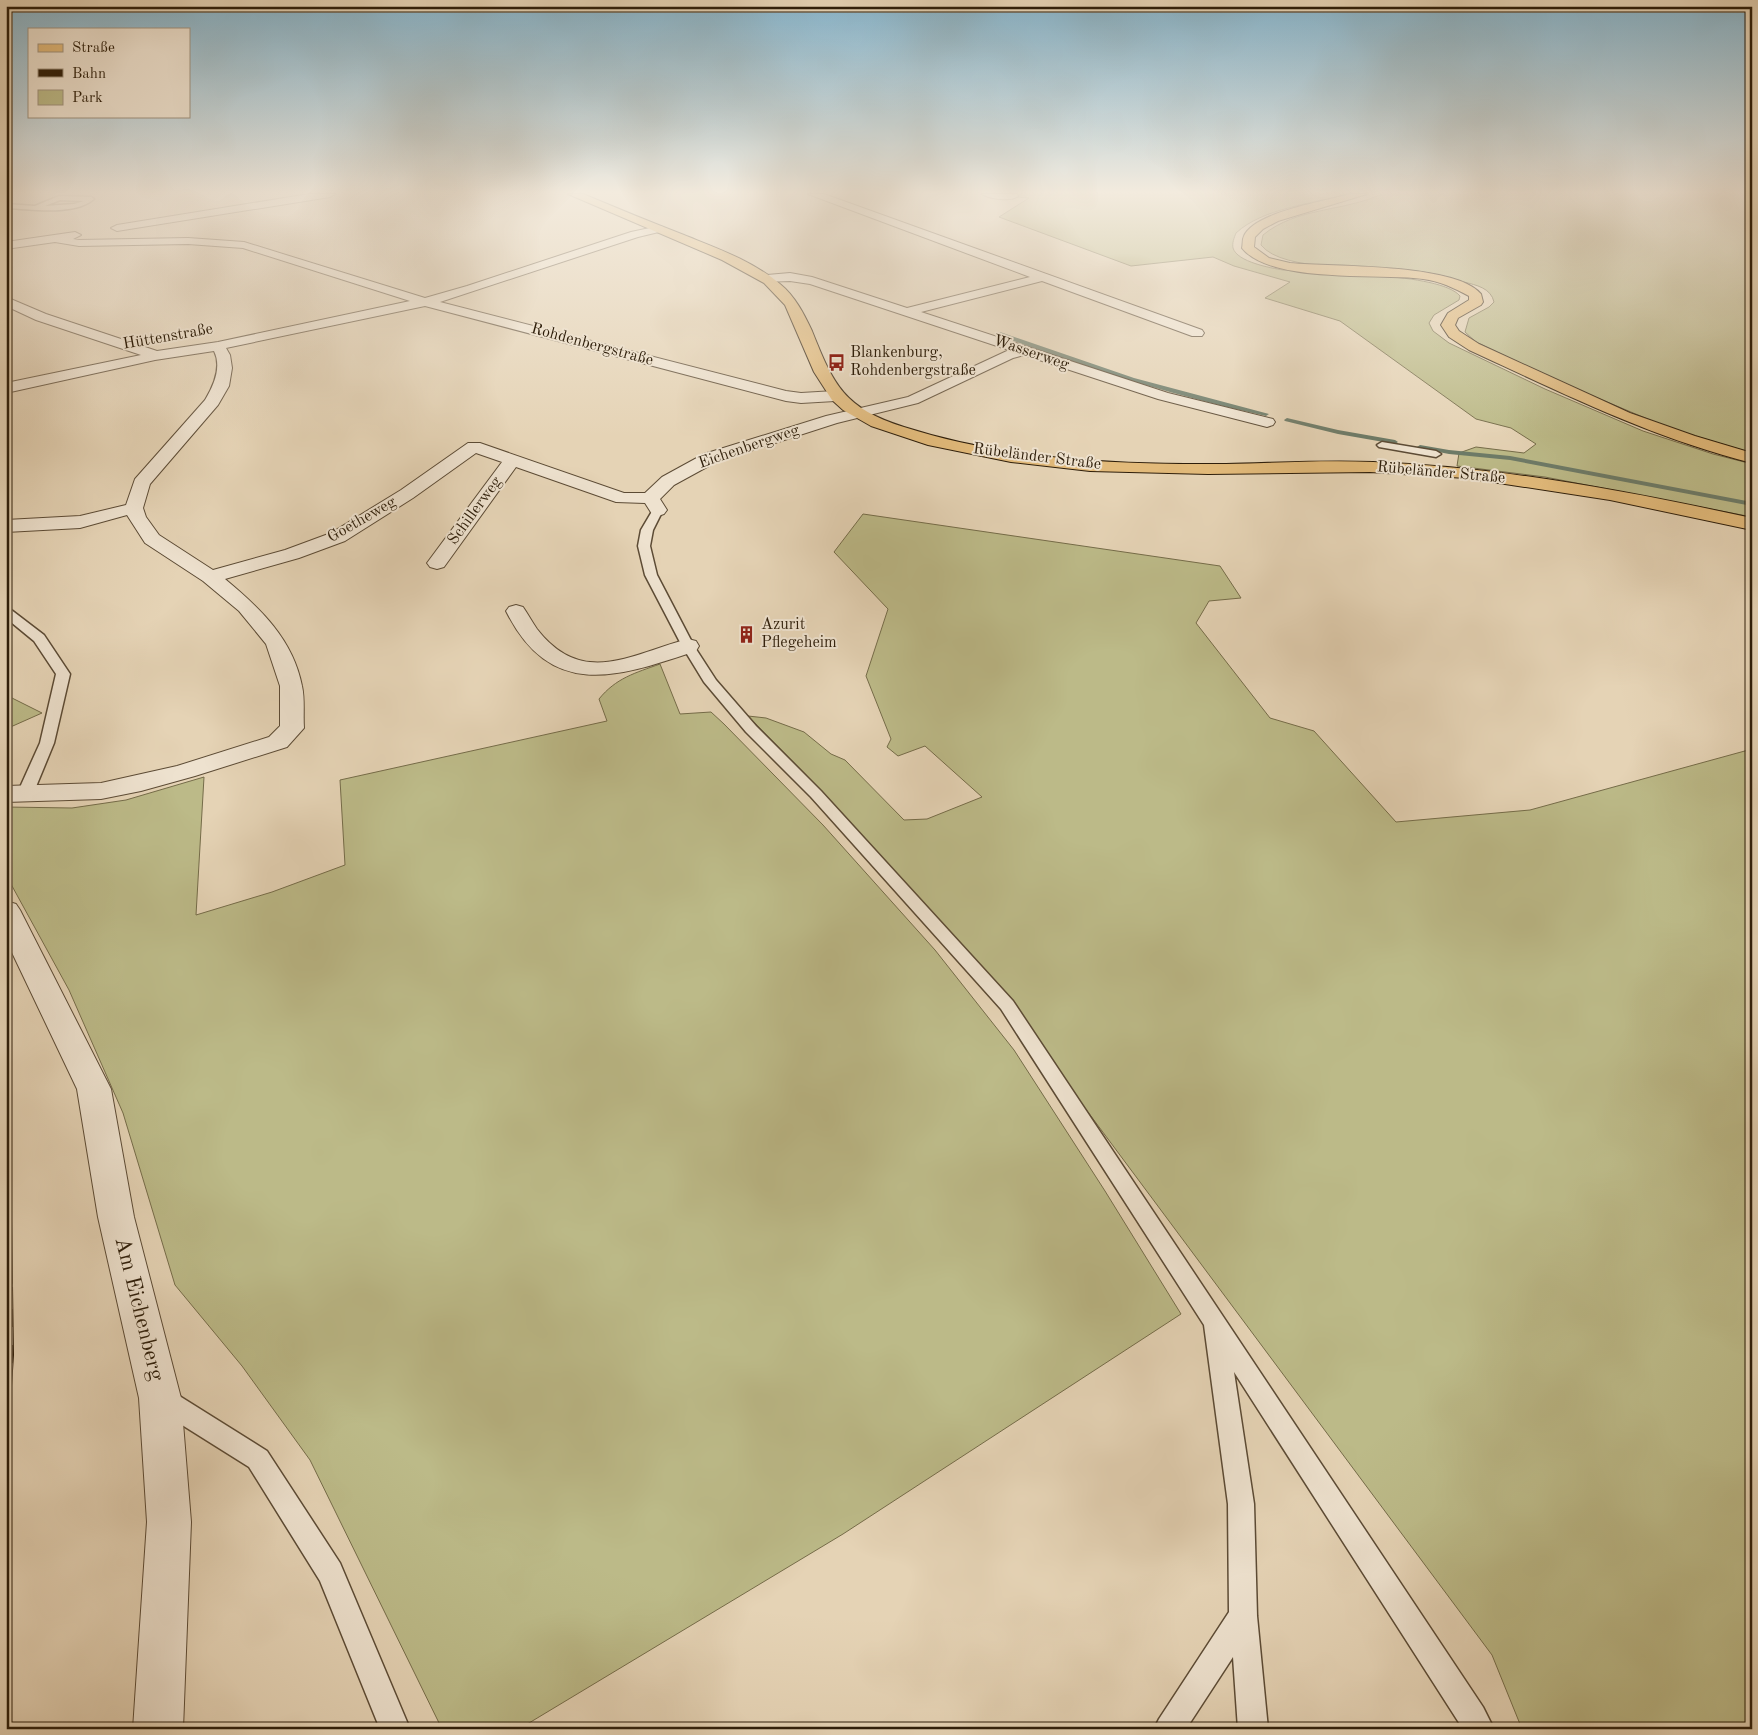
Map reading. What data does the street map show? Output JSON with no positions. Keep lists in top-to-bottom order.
{
  "streets": {
    "main road": ["Rübeländer Straße"],
    "street": [
      "Hüttenstraße",
      "Rohdenbergstraße",
      "Wasserweg",
      "Eichenbergweg",
      "Schillerweg",
      "Goetheweg",
      "Am Eichenberg"
    ]
  },
  "crossings": [
    ["Hüttenstraße", "Rohdenbergstraße"],
    ["Rohdenbergstraße", "Rübeländer Straße"],
    ["Wasserweg", "Eichenbergweg"],
    ["Wasserweg", "Rübeländer Straße"],
    ["Eichenbergweg", "Rübeländer Straße"],
    ["Schillerweg", "Goetheweg"]
  ],
  "places": {
    "bus stop": ["Blankenburg, Rohdenbergstraße"],
    "building": ["Azurit Pflegeheim"]
  },
  "legend": ["Straße", "Bahn", "Park"]
}
